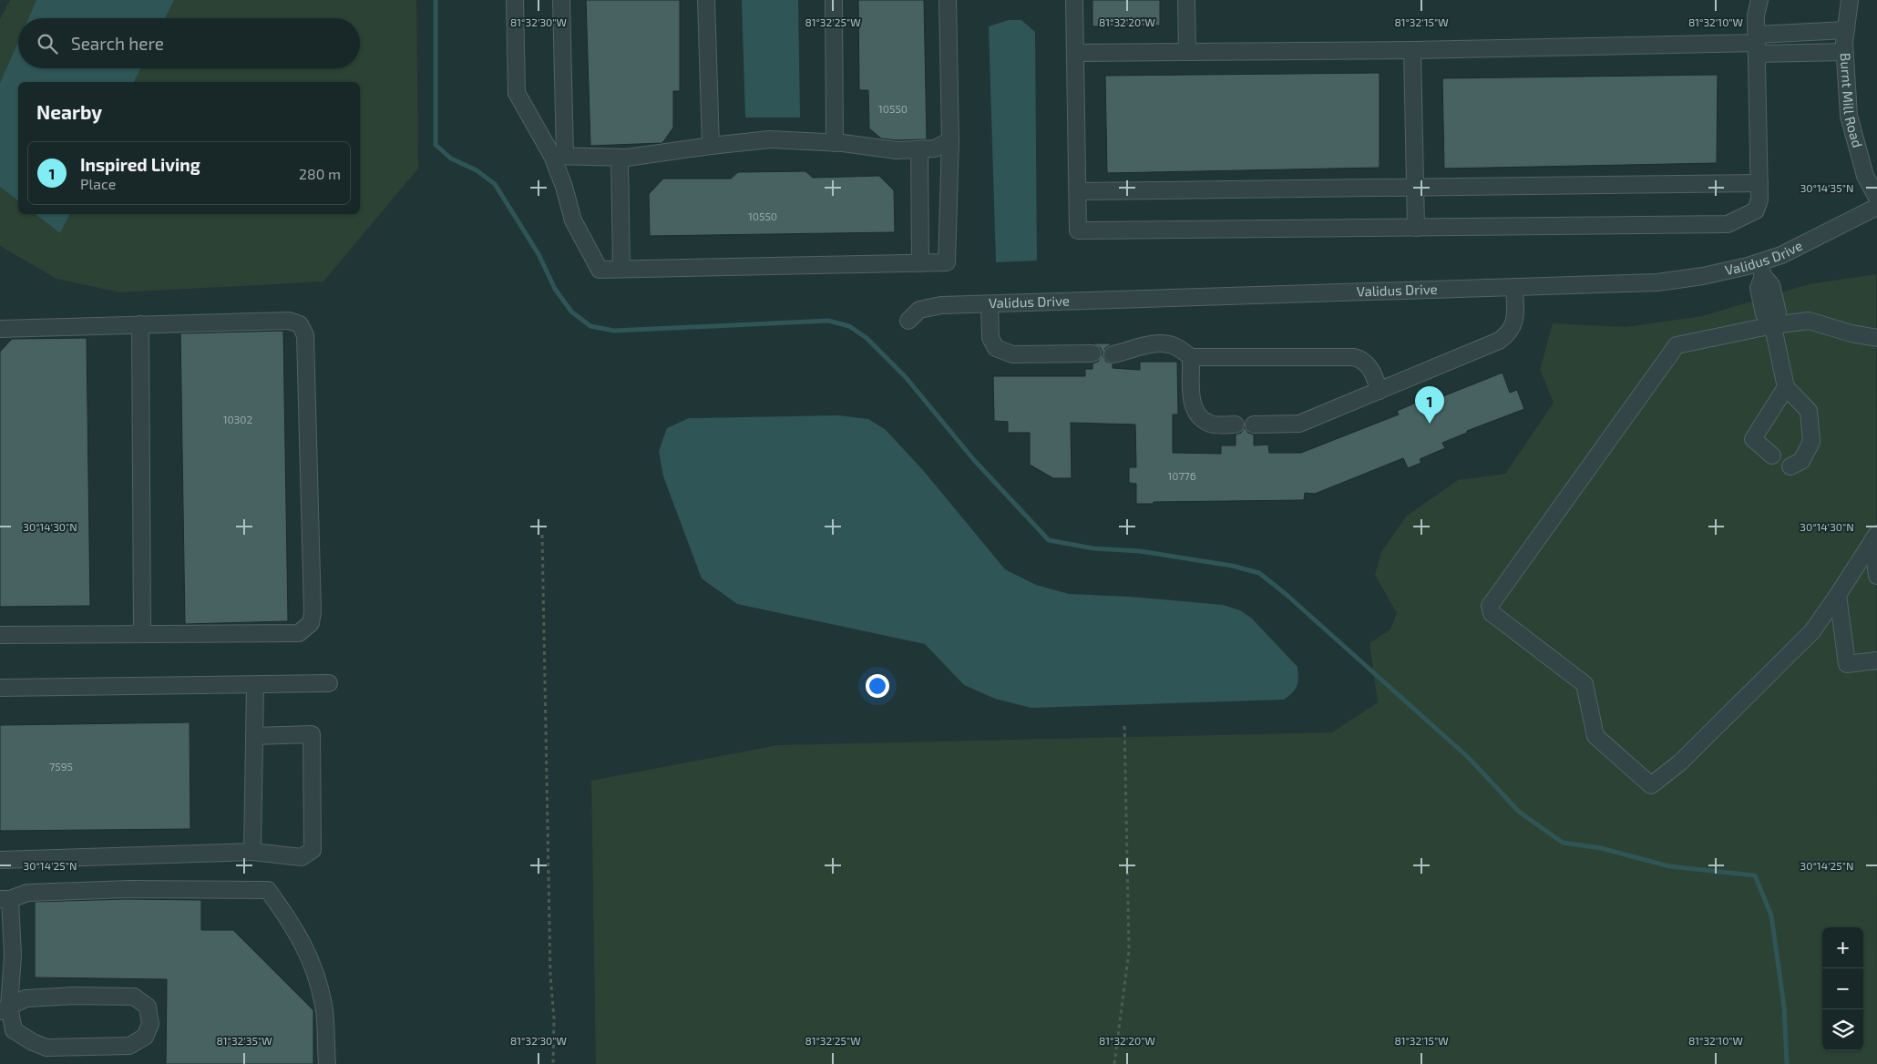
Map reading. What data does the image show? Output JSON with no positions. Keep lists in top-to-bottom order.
{
  "streets": {
    "street": ["Burnt Mill Road", "Validus Drive"]
  },
  "house_numbers": [
    "10550",
    "10550",
    "10302",
    "10776",
    "7595"
  ],
  "page": {
    "search": "Search here",
    "heading": "Nearby",
    "list": [
      {
        "mark": "1",
        "name": "Inspired Living",
        "note": "Place",
        "value": "280 m"
      }
    ],
    "pins": "1",
    "map_buttons": ["+", "−"]
  },
  "coordinates": [
    "81°32'30\"W",
    "81°32'25\"W",
    "81°32'20\"W",
    "81°32'15\"W",
    "81°32'10\"W",
    "30°14'35\"N",
    "30°14'30\"N",
    "30°14'25\"N",
    "81°32'35\"W"
  ]
}
